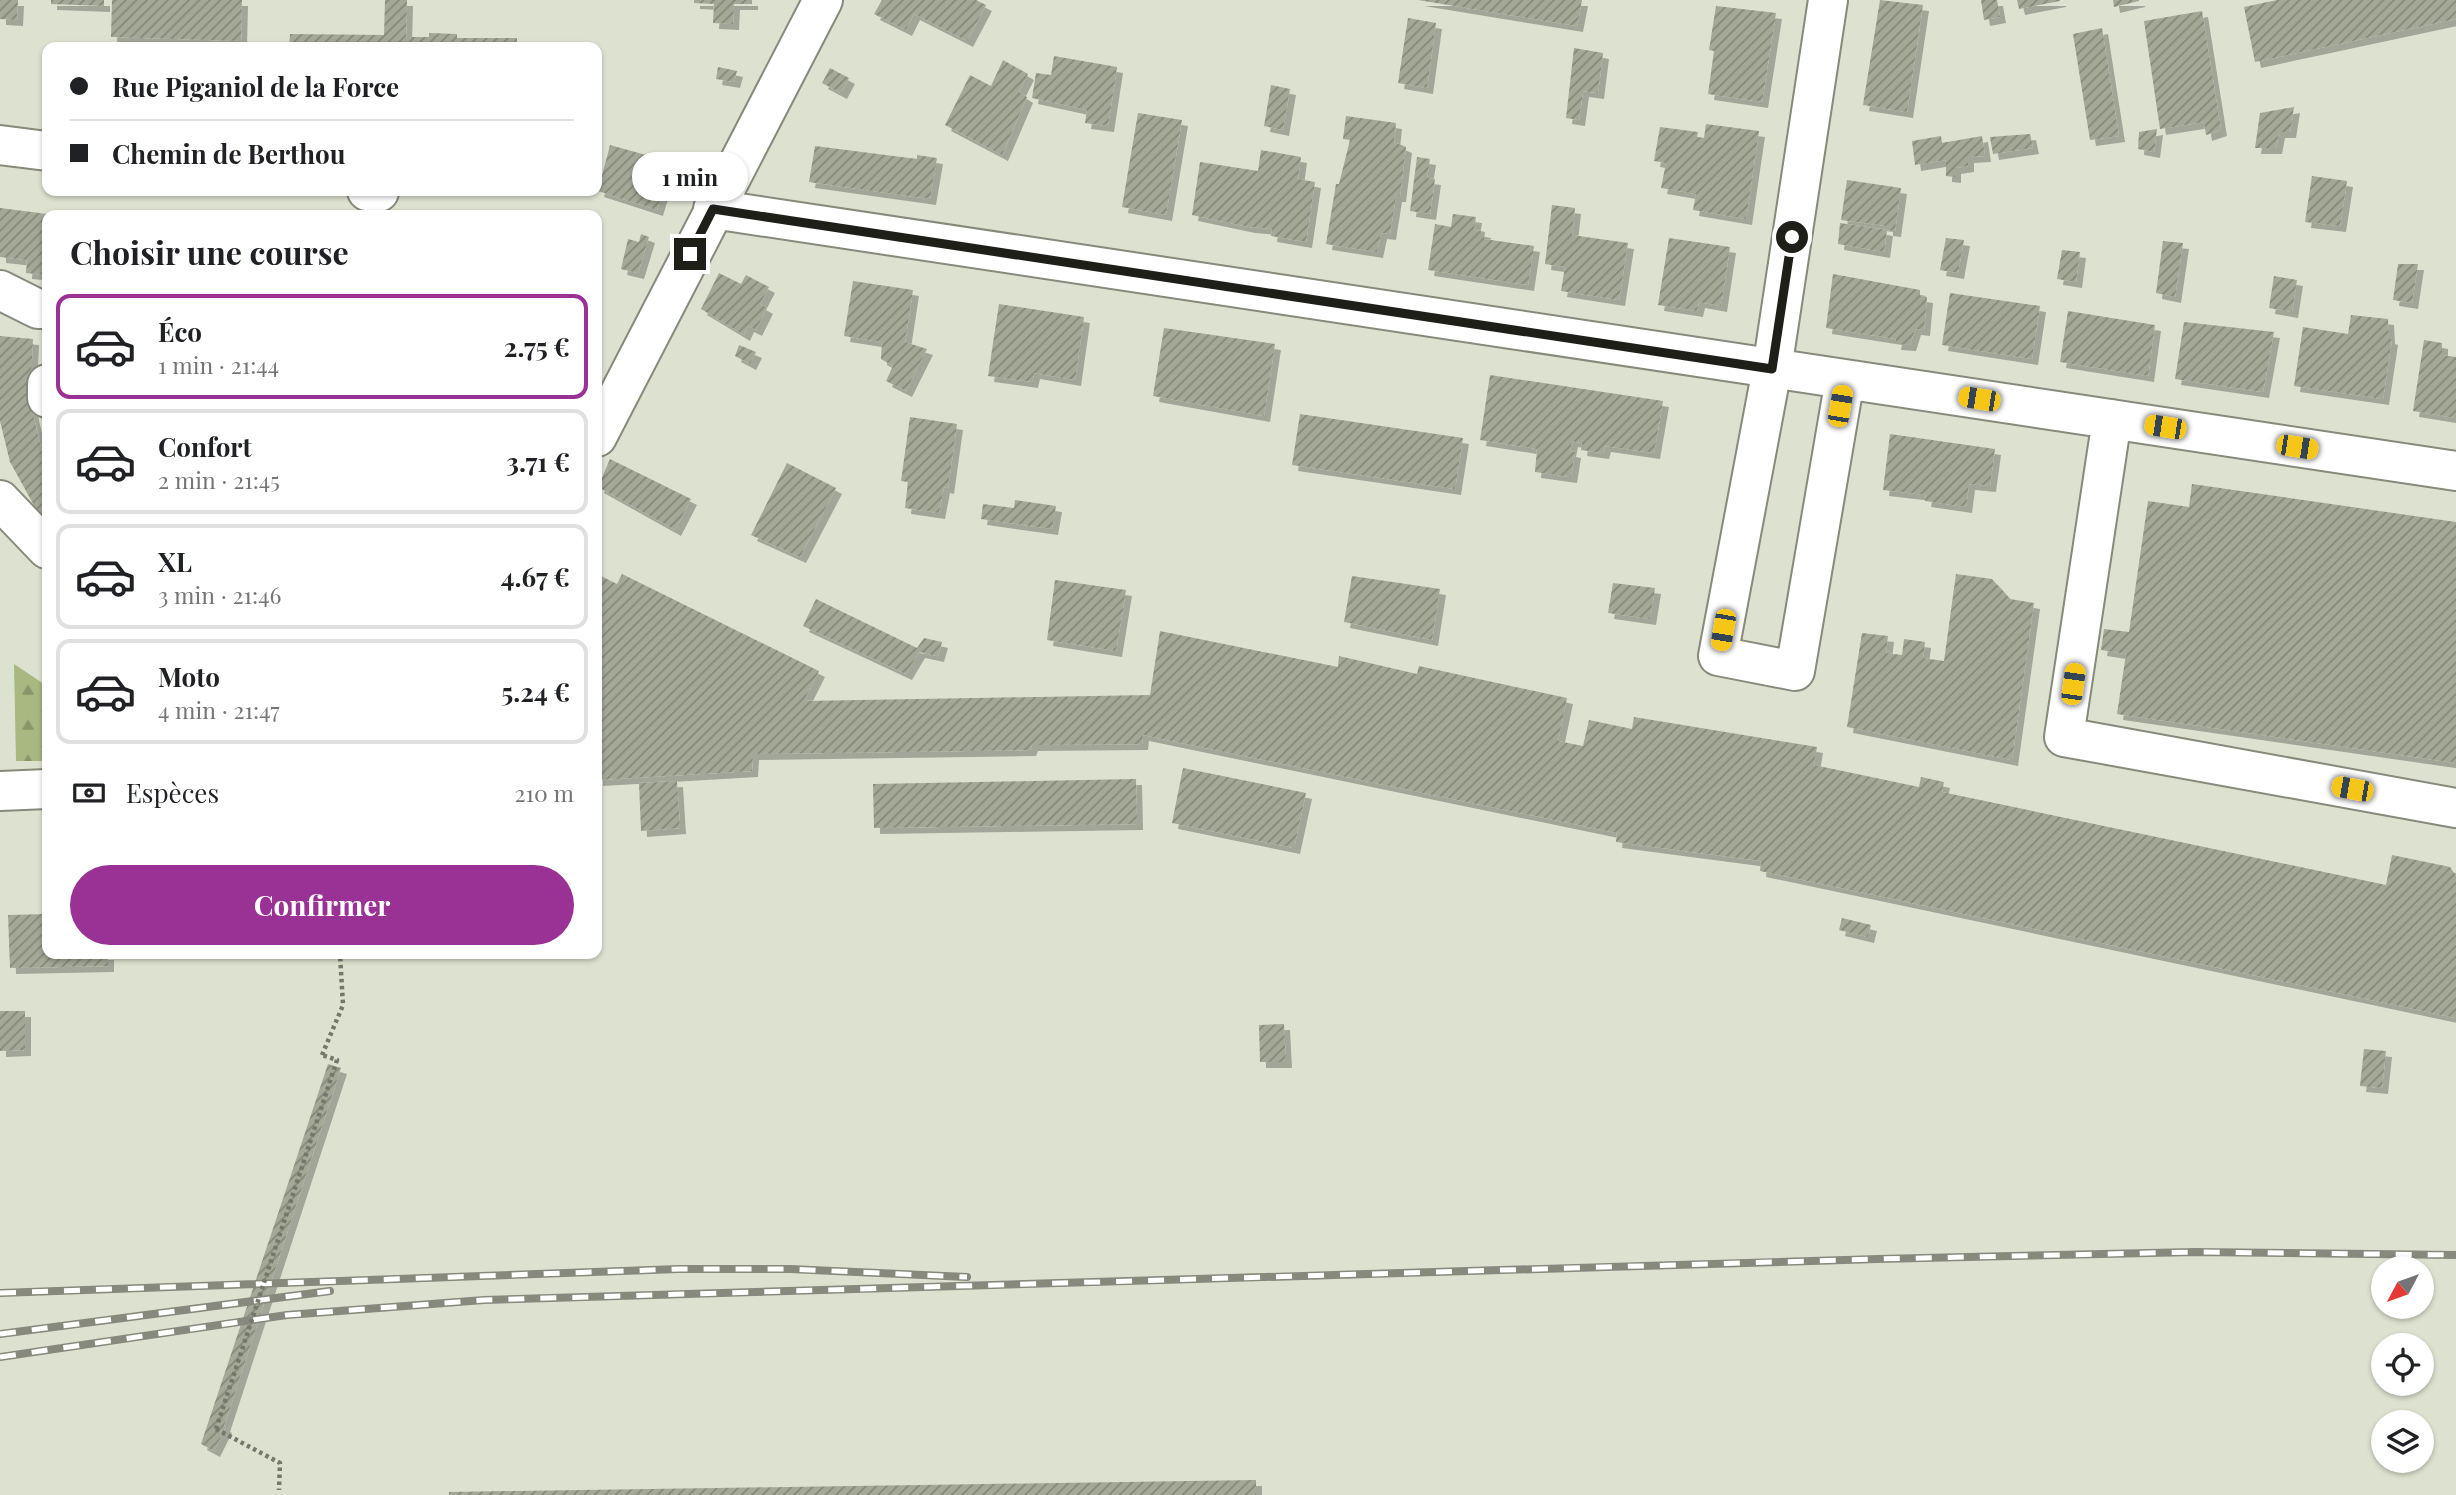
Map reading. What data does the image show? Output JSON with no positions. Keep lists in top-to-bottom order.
{
  "north": "bottom left",
  "page": {
    "banner": ["Rue Piganiol de la Force", "Chemin de Berthou"],
    "bubble": "1 min",
    "heading": "Choisir une course",
    "list": [
      {
        "name": "Éco",
        "note": "1 min · 21:44",
        "value": "2.75 €"
      },
      {
        "name": "Confort",
        "note": "2 min · 21:45",
        "value": "3.71 €"
      },
      {
        "name": "XL",
        "note": "3 min · 21:46",
        "value": "4.67 €"
      },
      {
        "name": "Moto",
        "note": "4 min · 21:47",
        "value": "5.24 €"
      }
    ],
    "pay": ["Espèces", "210 m"],
    "buttons": "Confirmer"
  }
}
